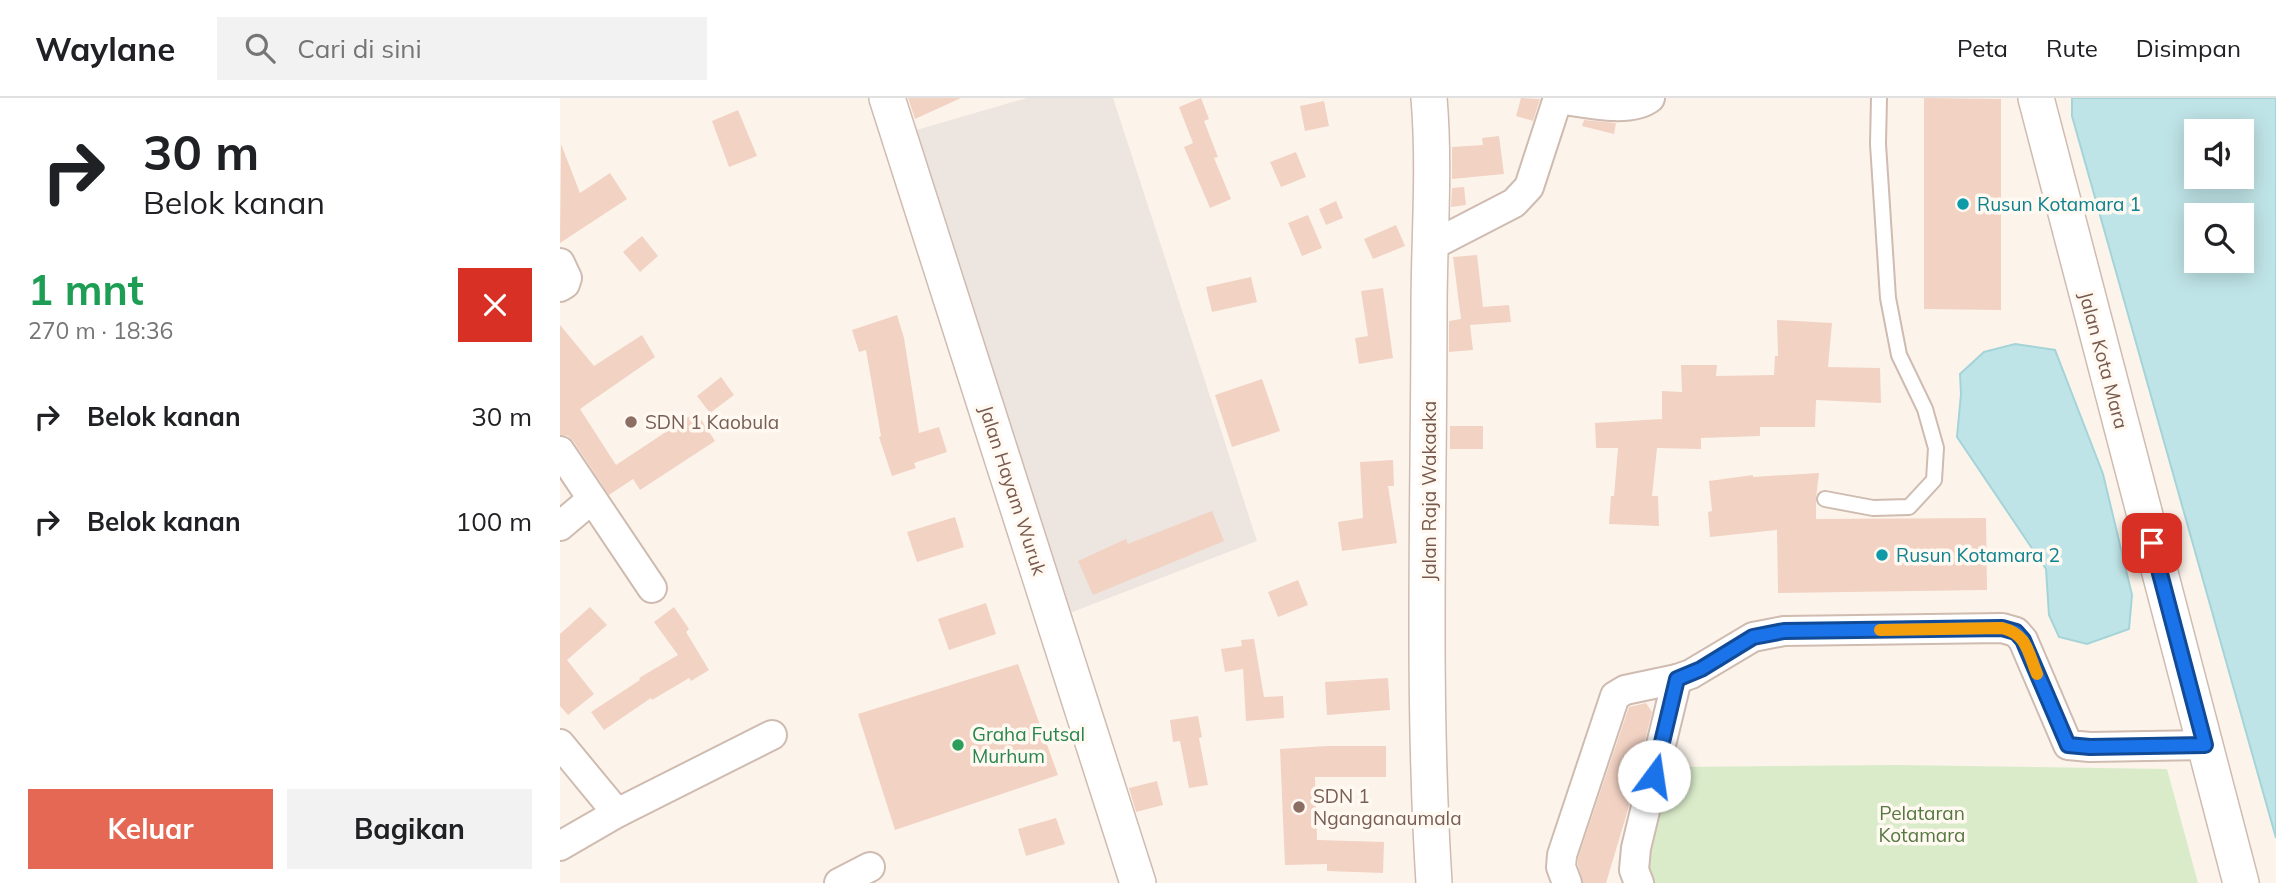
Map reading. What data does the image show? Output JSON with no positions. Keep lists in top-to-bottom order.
{
  "streets": {
    "street": ["Jalan Kota Mara", "Jalan Hayam Wuruk", "Jalan Raja Wakaaka"]
  },
  "parks": ["Pelataran Kotamara"],
  "places": [
    "Rusun Kotamara 1",
    "SDN 1 Kaobula",
    "Rusun Kotamara 2",
    "Graha Futsal Murhum",
    "SDN 1 Nganganaumala"
  ],
  "page": {
    "header": "Waylane",
    "search": "Cari di sini",
    "nav": ["Peta", "Rute", "Disimpan"],
    "turn": ["30 m", "Belok kanan"],
    "heading": ["1 mnt", "270 m · 18:36"],
    "list": [
      {
        "name": "Belok kanan",
        "value": "30 m"
      },
      {
        "name": "Belok kanan",
        "value": "100 m"
      }
    ],
    "buttons": ["Keluar", "Bagikan"]
  }
}
